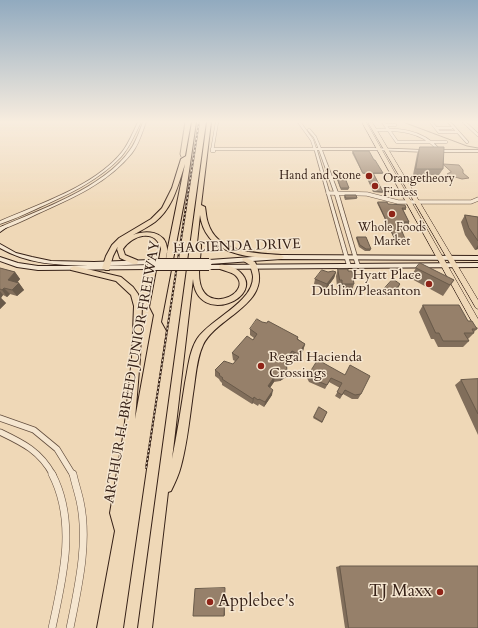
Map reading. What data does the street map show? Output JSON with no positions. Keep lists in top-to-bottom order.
{
  "streets": {
    "highway": ["ARTHUR H. BREED JUNIOR FREEWAY"],
    "main road": ["HACIENDA DRIVE"]
  },
  "places": [
    "Hand and Stone",
    "Orangetheory Fitness",
    "Whole Foods Market",
    "Hyatt Place Dublin/Pleasanton",
    "Regal Hacienda Crossings",
    "TJ Maxx",
    "Applebee's"
  ]
}
